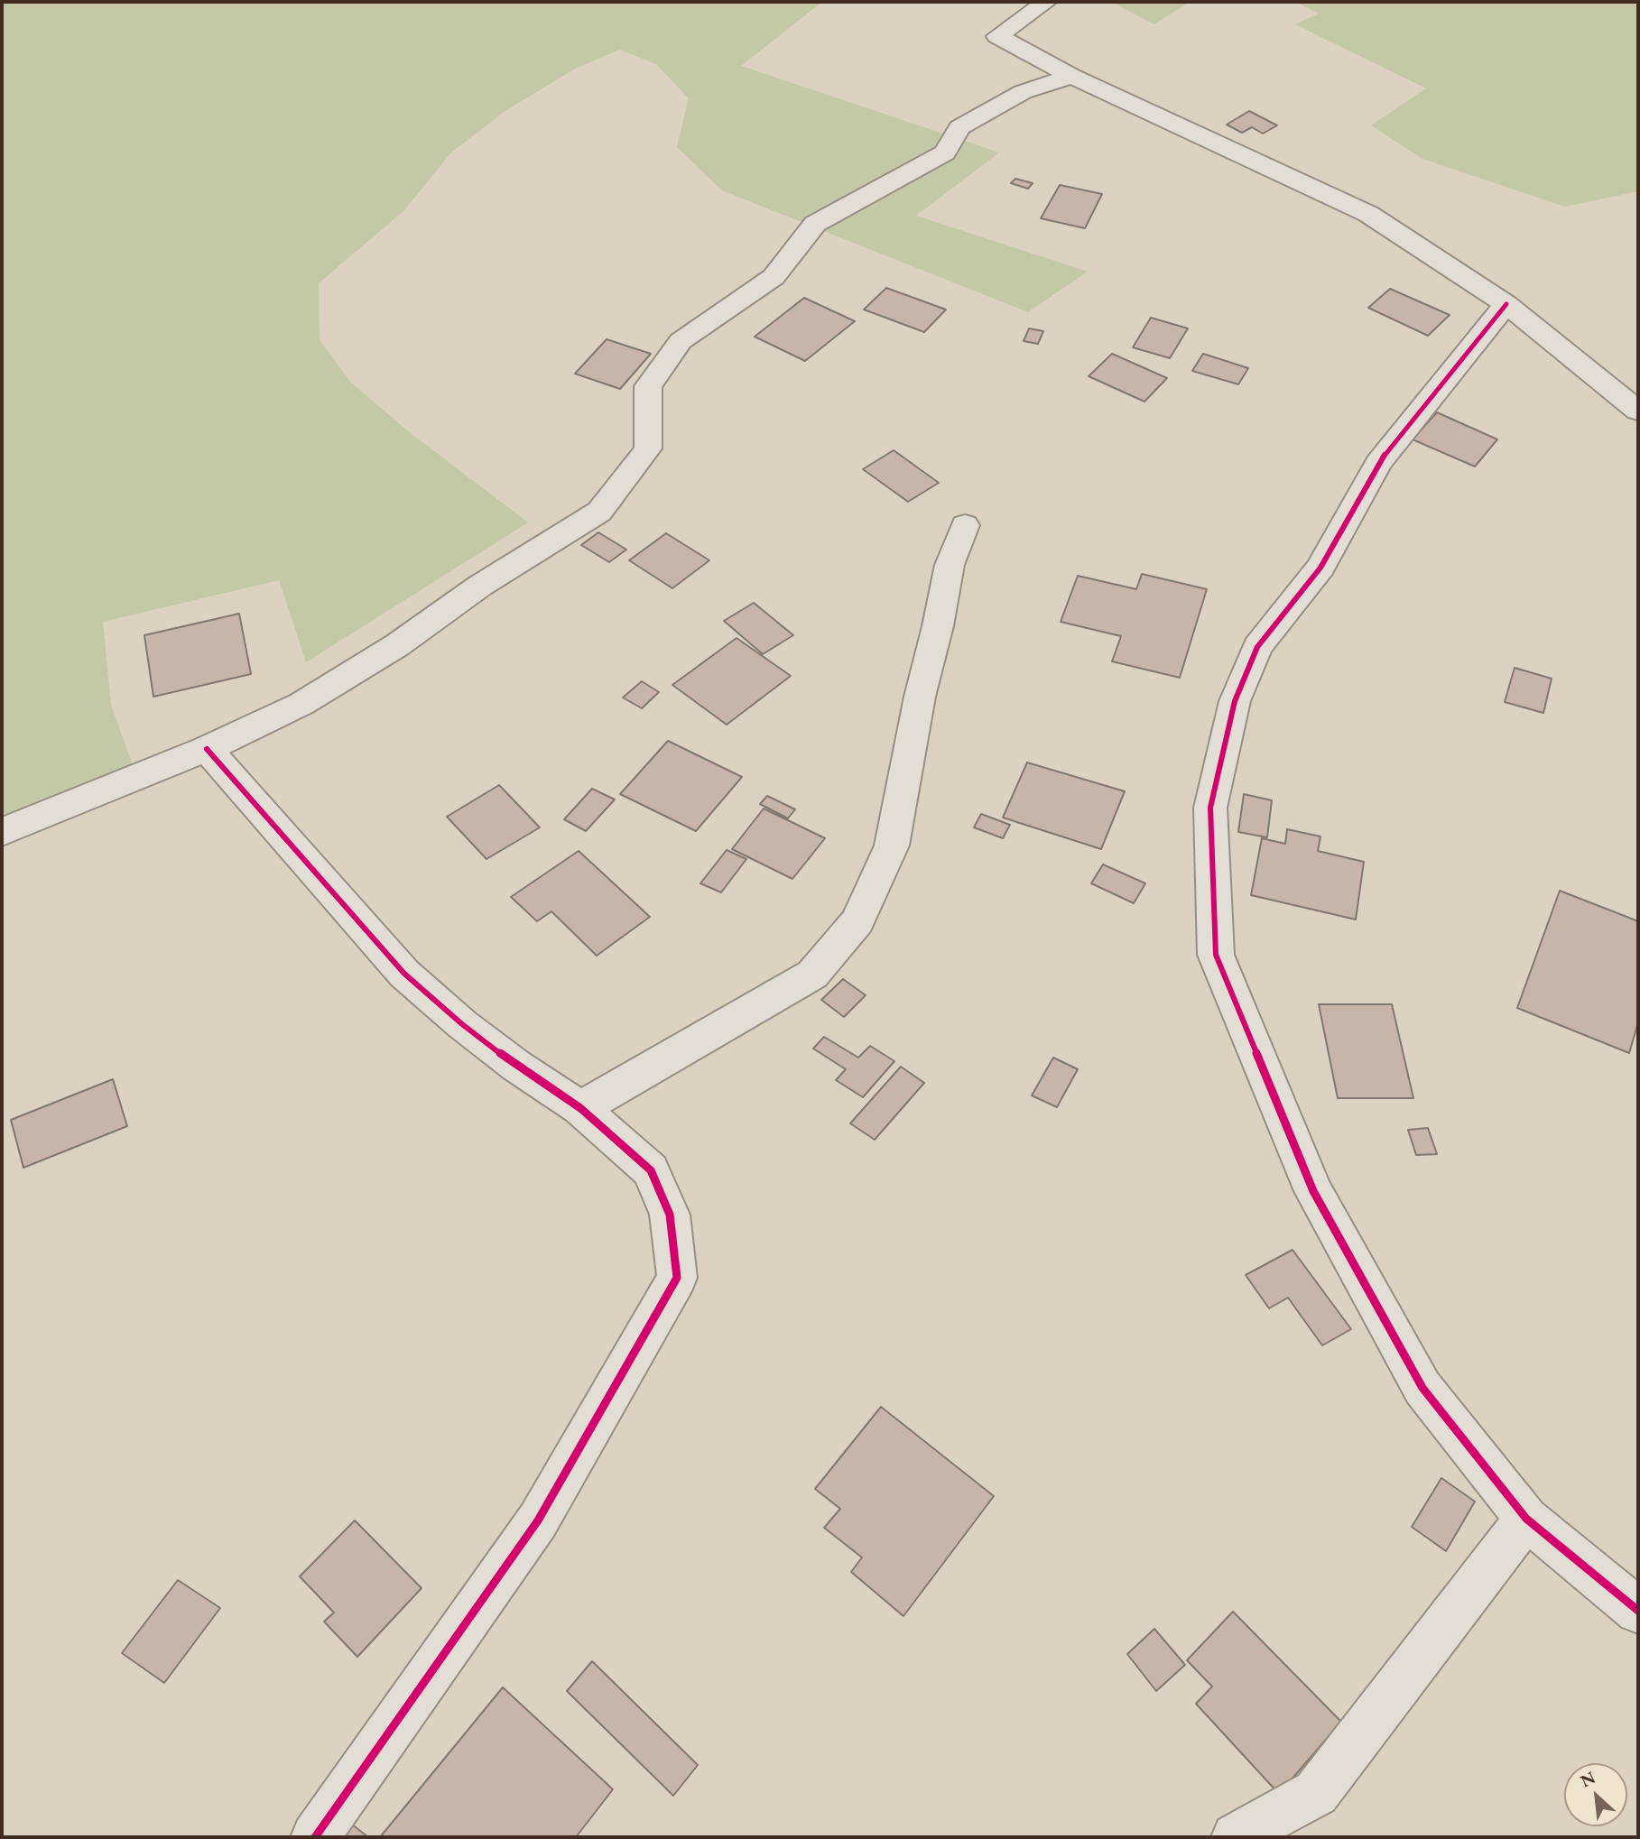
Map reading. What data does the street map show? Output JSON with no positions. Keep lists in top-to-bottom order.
{
  "north": "top left"
}
